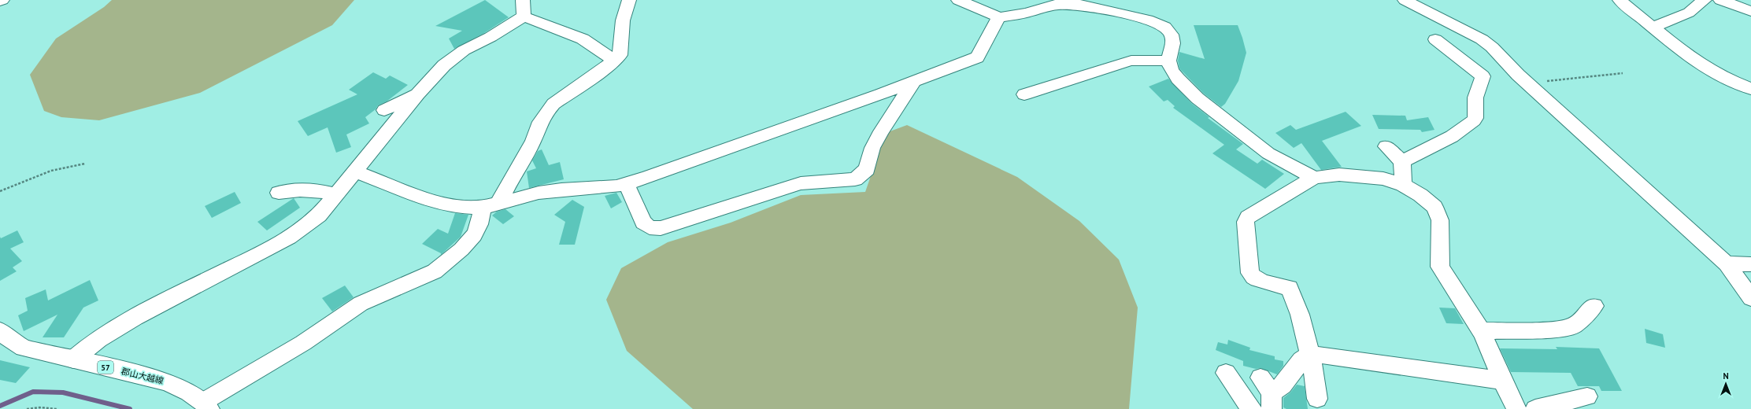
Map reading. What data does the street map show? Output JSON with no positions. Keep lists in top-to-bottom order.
{
  "streets": {
    "street": ["57", "郡山大越線"]
  },
  "north": "top"
}
